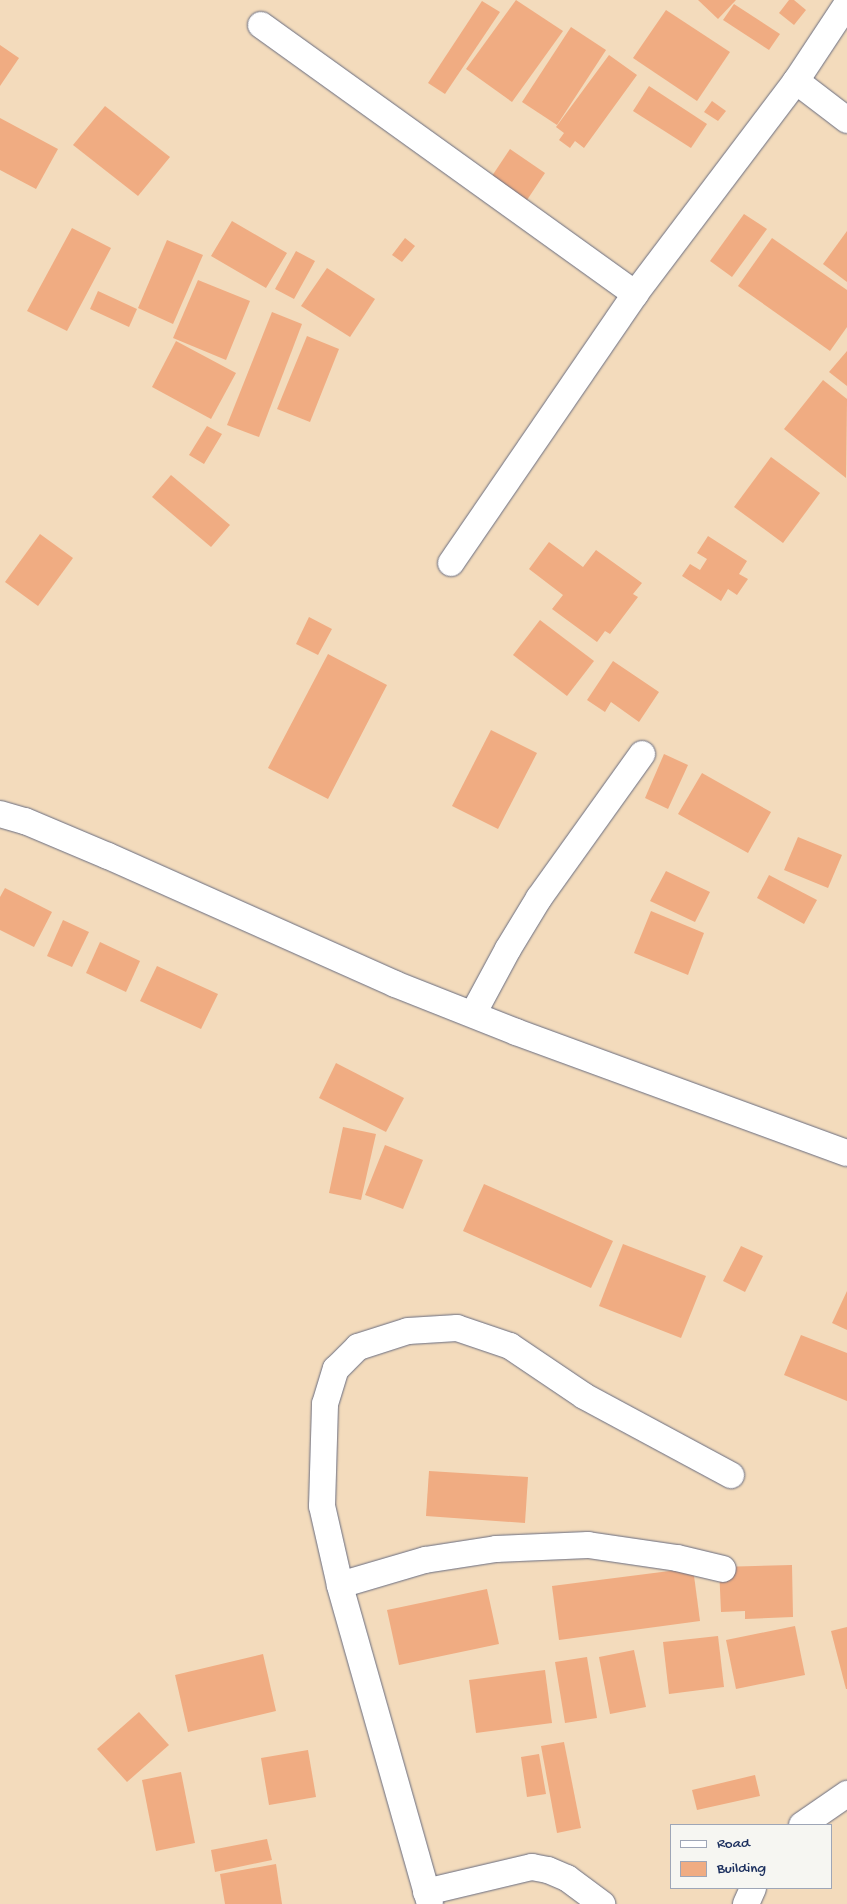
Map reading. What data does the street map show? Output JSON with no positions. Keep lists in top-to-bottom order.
{
  "legend": ["Road", "Building"]
}
